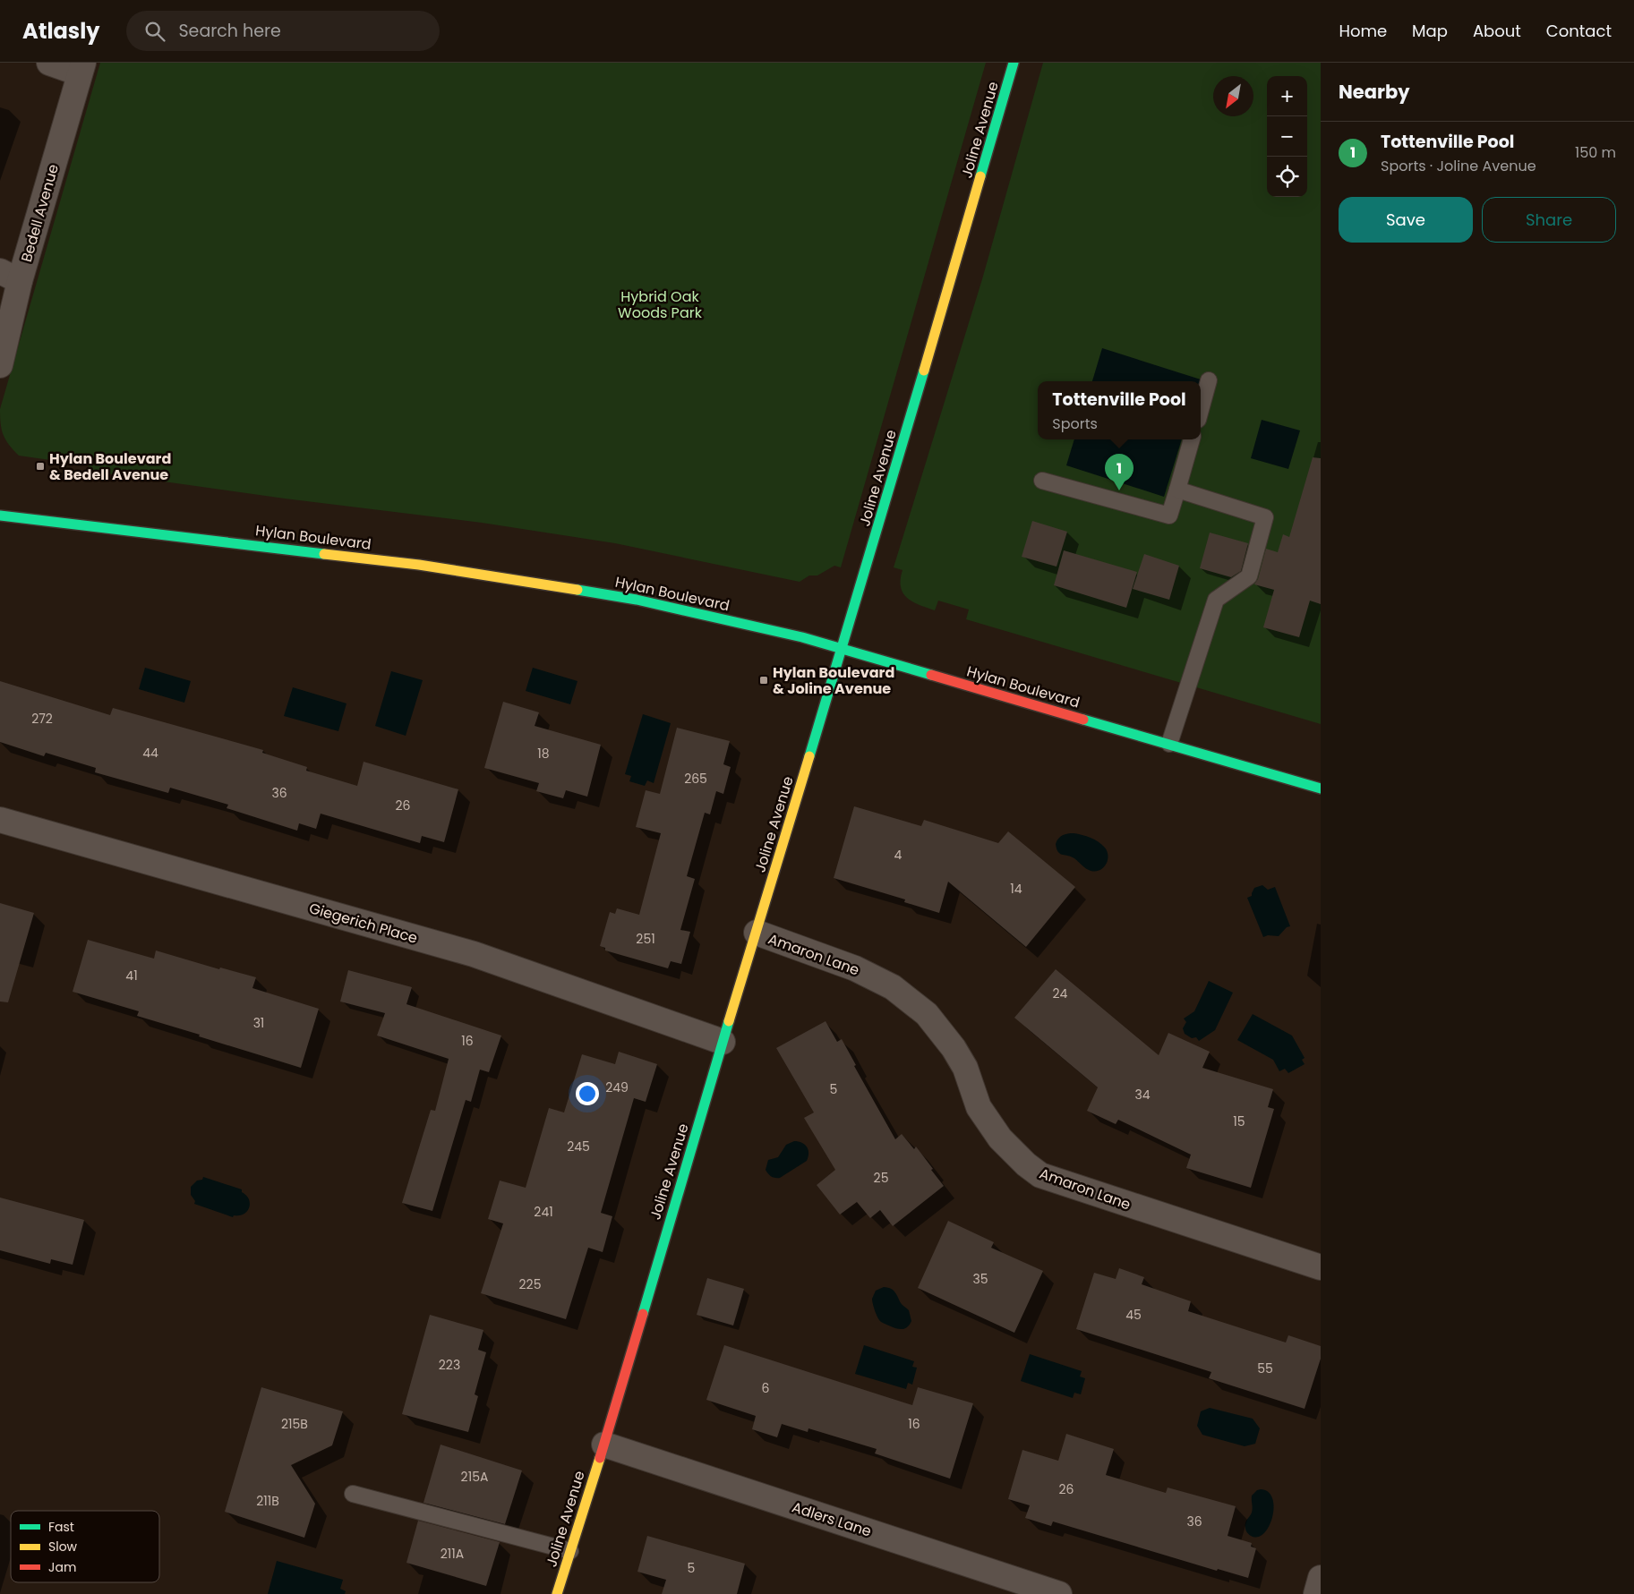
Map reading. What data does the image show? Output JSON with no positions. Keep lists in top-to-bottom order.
{
  "streets": {
    "street": [
      "Joline Avenue",
      "Bedell Avenue",
      "Hylan Boulevard",
      "Giegerich Place",
      "Amaron Lane",
      "Adlers Lane"
    ]
  },
  "crossings": [
    ["Joline Avenue", "Hylan Boulevard"],
    ["Joline Avenue", "Giegerich Place"],
    ["Joline Avenue", "Amaron Lane"],
    ["Joline Avenue", "Adlers Lane"]
  ],
  "parks": ["Hybrid Oak Woods Park"],
  "places": {
    "transit": ["Hylan Boulevard & Bedell Avenue", "Hylan Boulevard & Joline Avenue"]
  },
  "house_numbers": [
    "272",
    "44",
    "18",
    "265",
    "36",
    "26",
    "4",
    "14",
    "251",
    "41",
    "24",
    "31",
    "16",
    "249",
    "5",
    "34",
    "15",
    "245",
    "25",
    "241",
    "35",
    "225",
    "45",
    "223",
    "55",
    "6",
    "215B",
    "16",
    "215A",
    "26",
    "211B",
    "36",
    "211A",
    "5"
  ],
  "legend": ["Fast", "Slow", "Jam"],
  "north": "bottom left",
  "page": {
    "header": "Atlasly",
    "search": "Search here",
    "nav": [
      "Home",
      "Map",
      "About",
      "Contact"
    ],
    "heading": "Nearby",
    "map_buttons": ["+", "−"],
    "list": [
      {
        "mark": "1",
        "name": "Tottenville Pool",
        "note": "Sports · Joline Avenue",
        "value": "150 m"
      }
    ],
    "buttons": ["Save", "Share"],
    "popup": ["Tottenville Pool", "Sports"],
    "pins": "1"
  }
}
